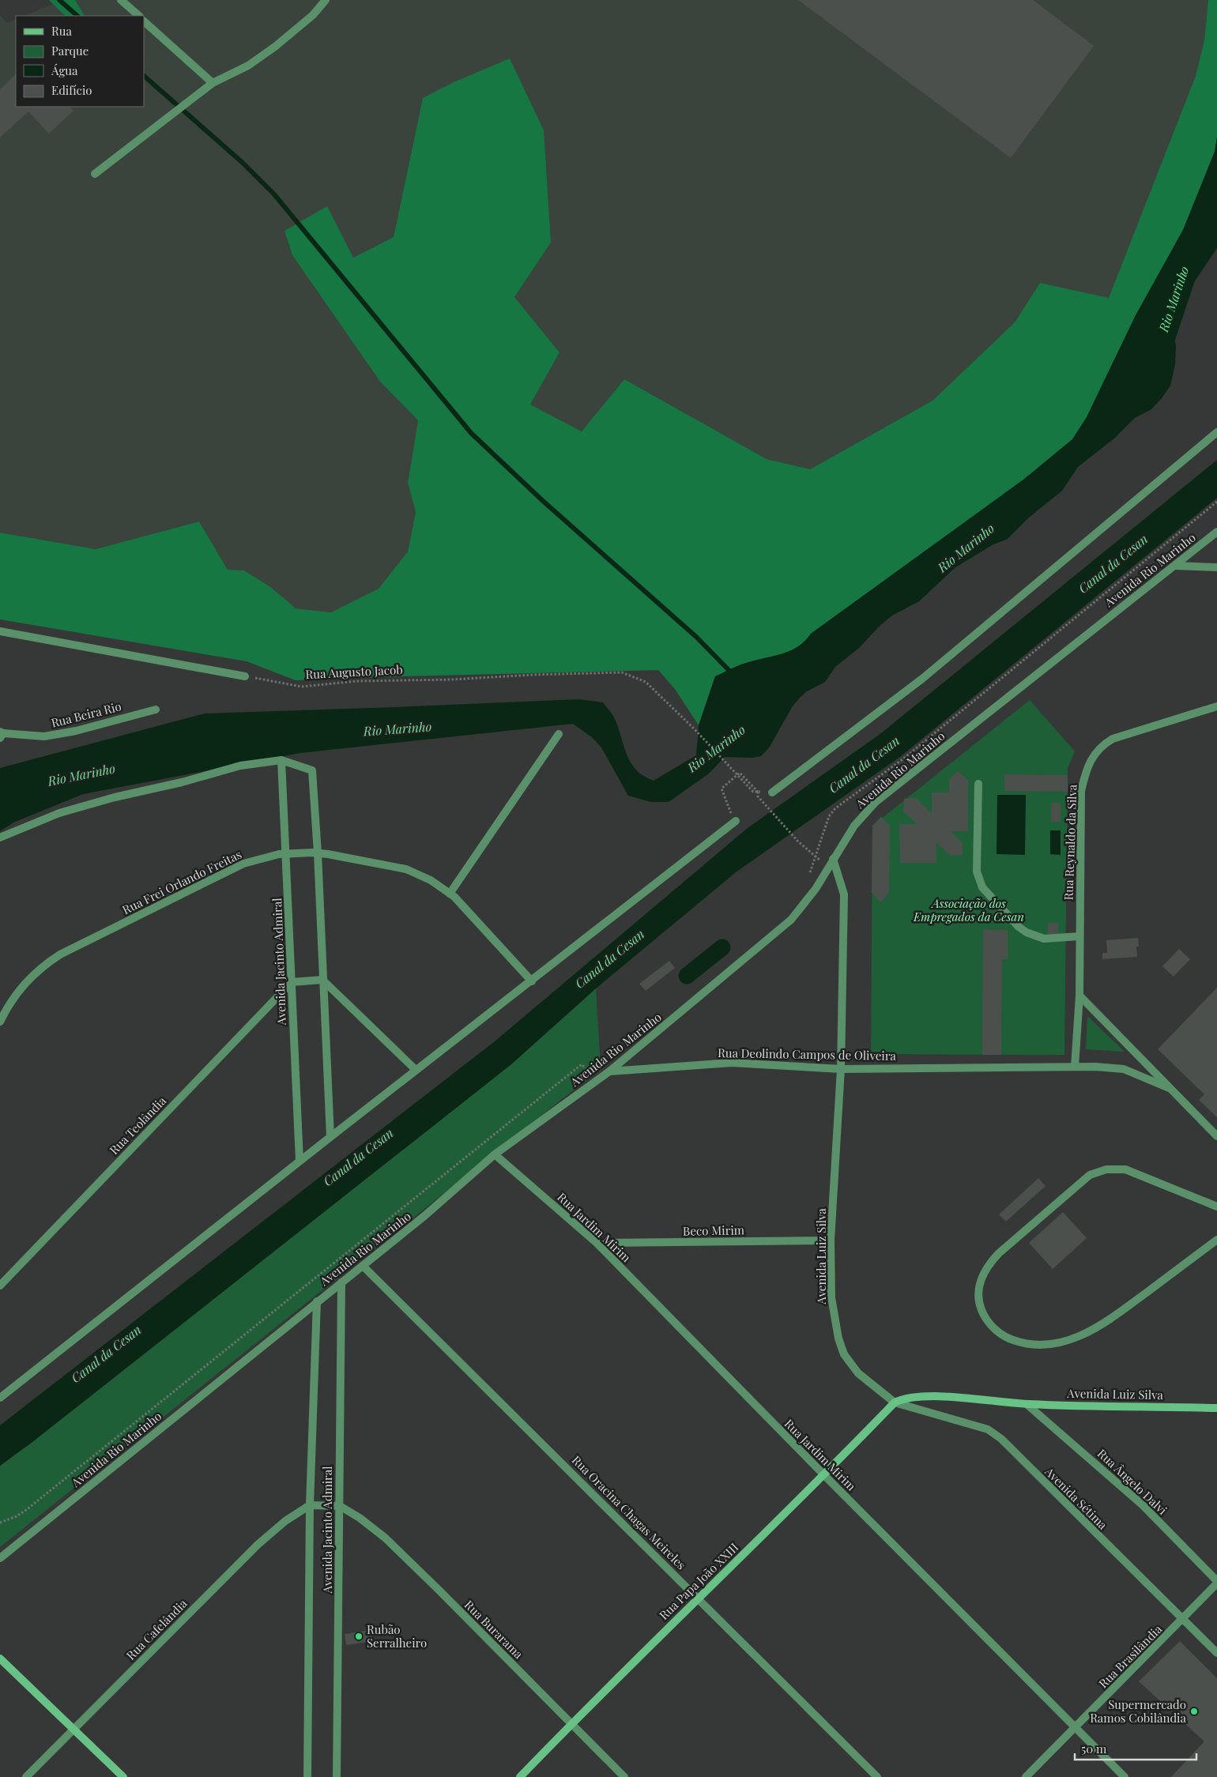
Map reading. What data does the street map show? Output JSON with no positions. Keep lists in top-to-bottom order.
{
  "streets": {
    "street": [
      "Avenida Rio Marinho",
      "Rua Beira Rio",
      "Rua Reynaldo da Silva",
      "Rua Frei Orlando Freitas",
      "Avenida Jacinto Admiral",
      "Rua Deolindo Campos de Oliveira",
      "Rua Teolândia",
      "Rua Jardim Mirim",
      "Beco Mirim",
      "Avenida Luiz Silva",
      "Rua Ângelo Dalvi",
      "Avenida Sétima",
      "Rua Oracina Chagas Meireles",
      "Rua Papa João XXIII",
      "Rua Cafelândia",
      "Rua Burarama",
      "Rua Brasilândia"
    ],
    "path": ["Rua Augusto Jacob"]
  },
  "crossings": [
    ["Avenida Rio Marinho", "Avenida Jacinto Admiral"],
    ["Avenida Rio Marinho", "Rua Deolindo Campos de Oliveira"],
    ["Avenida Rio Marinho", "Rua Jardim Mirim"],
    ["Avenida Rio Marinho", "Avenida Luiz Silva"],
    ["Avenida Rio Marinho", "Rua Oracina Chagas Meireles"],
    ["Rua Reynaldo da Silva", "Rua Deolindo Campos de Oliveira"],
    ["Rua Frei Orlando Freitas", "Avenida Jacinto Admiral"],
    ["Avenida Jacinto Admiral", "Rua Teolândia"],
    ["Avenida Jacinto Admiral", "Rua Cafelândia"],
    ["Avenida Jacinto Admiral", "Rua Burarama"],
    ["Rua Deolindo Campos de Oliveira", "Avenida Luiz Silva"],
    ["Rua Jardim Mirim", "Beco Mirim"],
    ["Rua Jardim Mirim", "Rua Papa João XXIII"],
    ["Rua Jardim Mirim", "Rua Brasilândia"],
    ["Beco Mirim", "Avenida Luiz Silva"],
    ["Avenida Luiz Silva", "Rua Ângelo Dalvi"],
    ["Avenida Luiz Silva", "Avenida Sétima"],
    ["Avenida Luiz Silva", "Rua Papa João XXIII"],
    ["Rua Ângelo Dalvi", "Rua Brasilândia"],
    ["Avenida Sétima", "Rua Papa João XXIII"],
    ["Avenida Sétima", "Rua Brasilândia"],
    ["Rua Oracina Chagas Meireles", "Rua Papa João XXIII"],
    ["Rua Papa João XXIII", "Rua Burarama"]
  ],
  "water": ["Rio Marinho", "Canal da Cesan"],
  "parks": ["Associação dos Empregados da Cesan"],
  "places": ["Rubão Serralheiro", "Supermercado Ramos Cobilândia"],
  "legend": [
    "Rua",
    "Parque",
    "Água",
    "Edifício"
  ],
  "scale_bar": "50 m"
}
